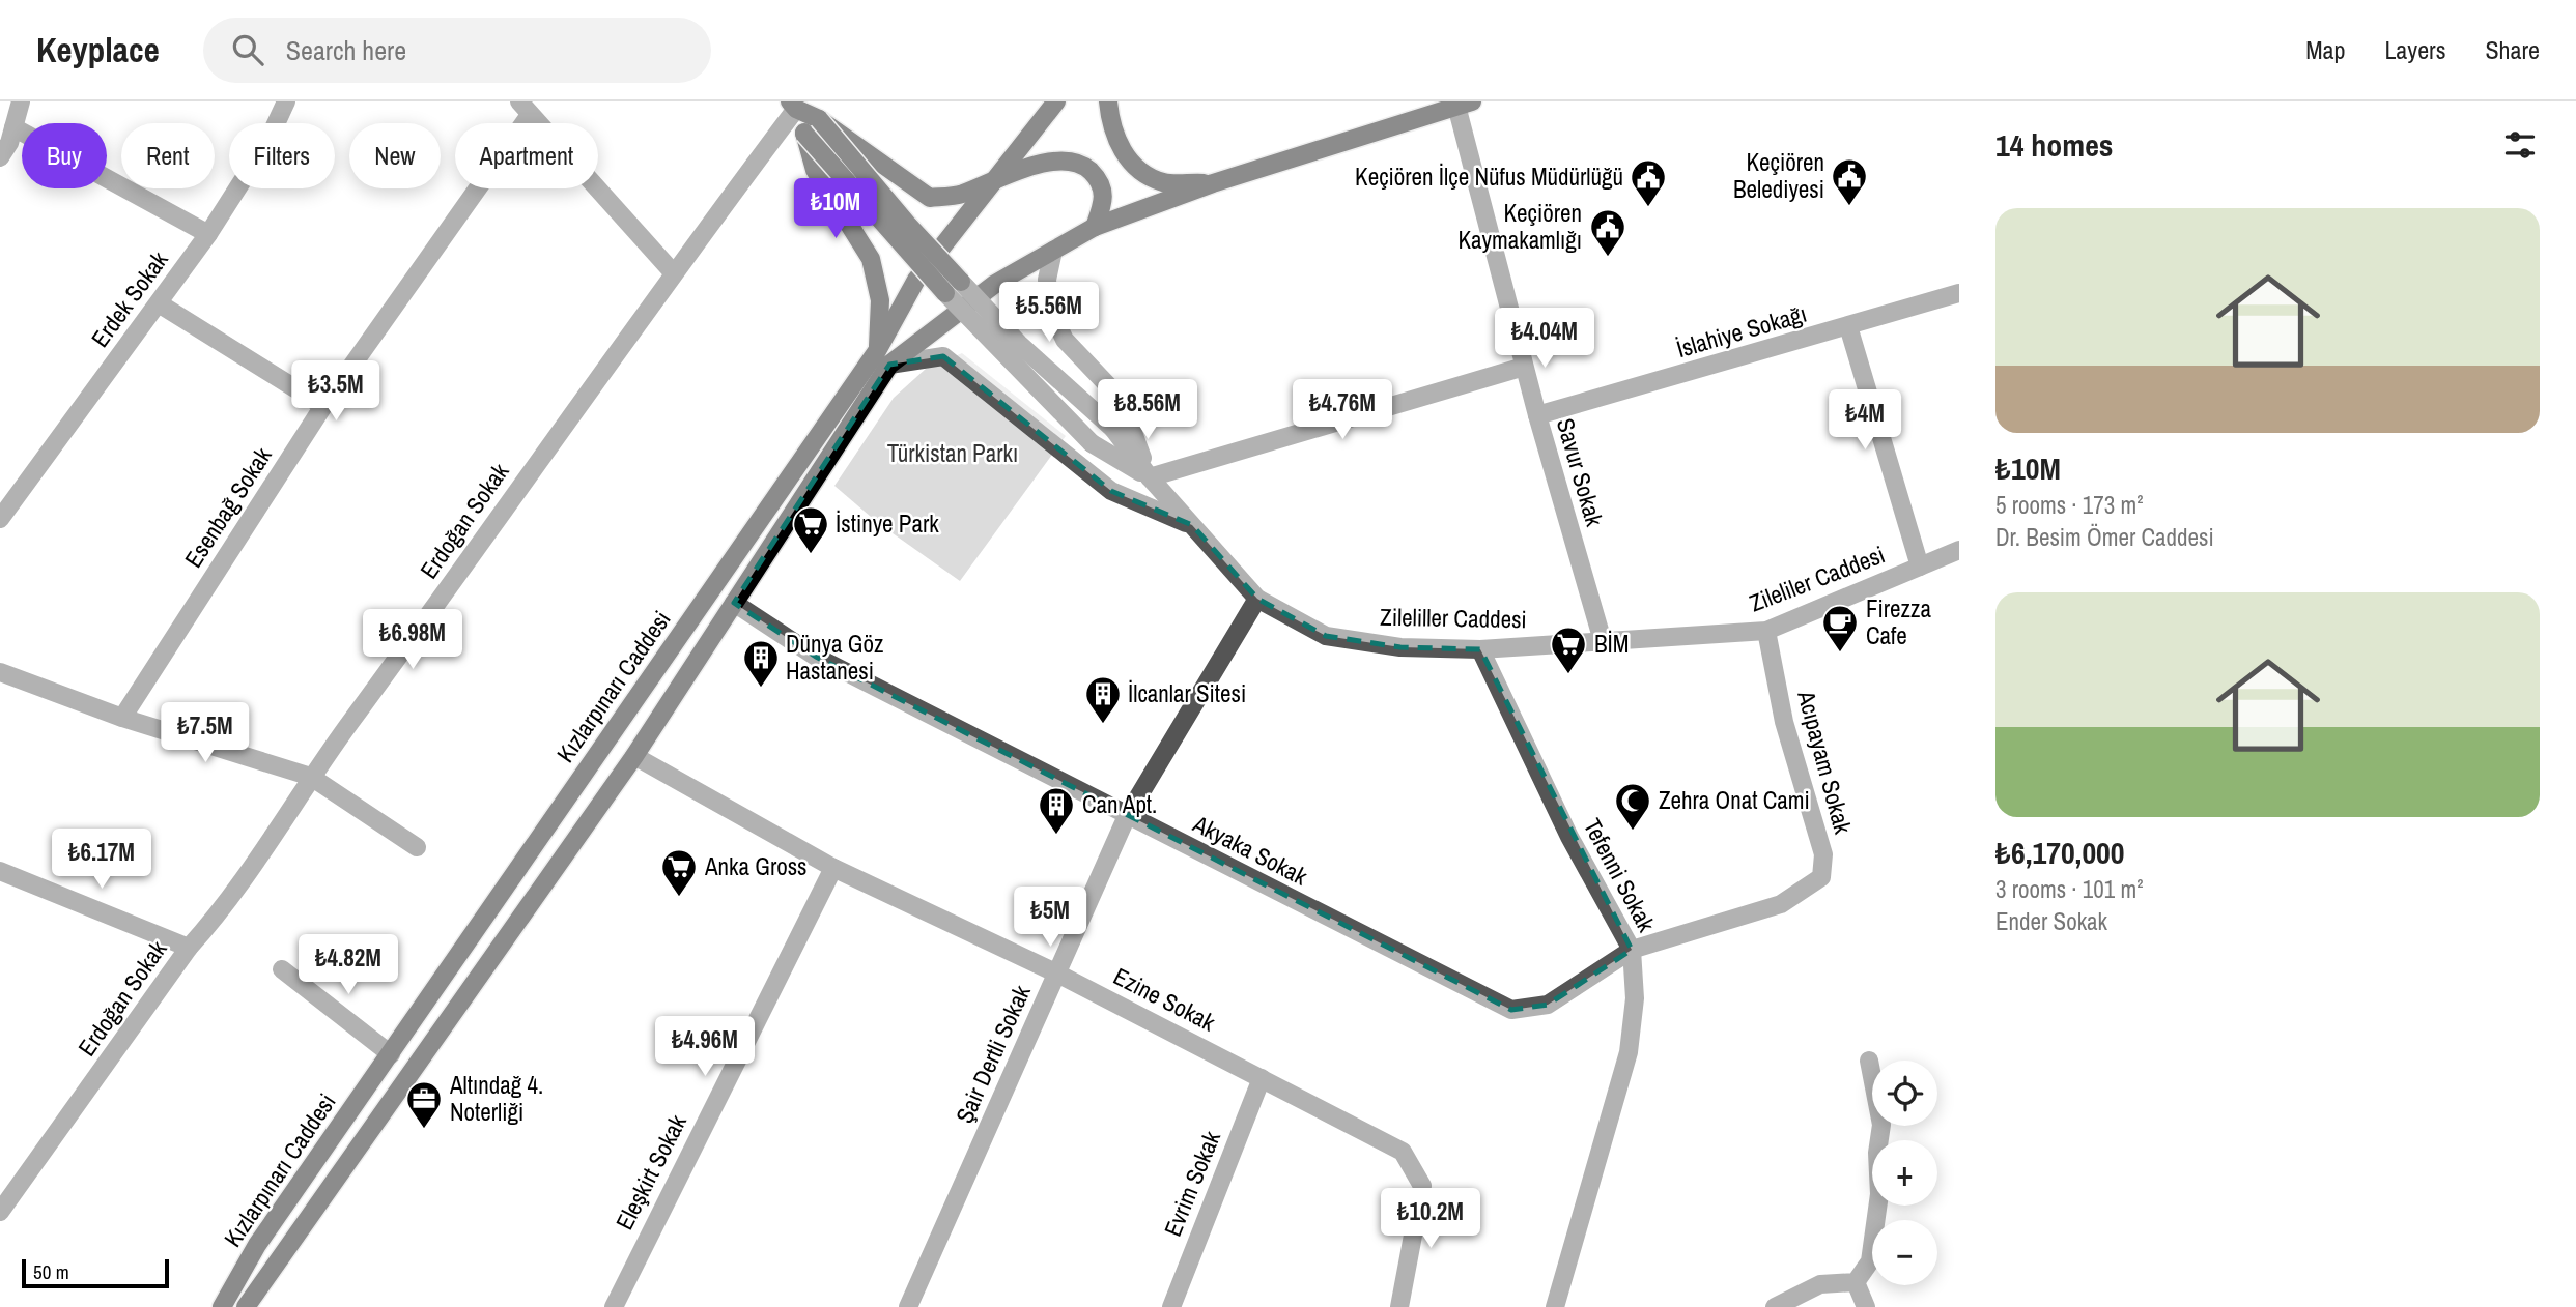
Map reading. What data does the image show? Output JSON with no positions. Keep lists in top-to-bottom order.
{
  "streets": {
    "main road": ["Kızlarpınarı Caddesi"],
    "street": [
      "Erdek Sokak",
      "İslahiye Sokağı",
      "Savur Sokak",
      "Esenbağ Sokak",
      "Erdoğan Sokak",
      "Zileliler Caddesi",
      "Zileliller Caddesi",
      "Acıpayam Sokak",
      "Akyaka Sokak",
      "Tefenni Sokak",
      "Ezine Sokak",
      "Şair Dertli Sokak",
      "Eleşkirt Sokak",
      "Evrim Sokak"
    ]
  },
  "crossings": [
    ["İslahiye Sokağı", "Savur Sokak"],
    ["Savur Sokak", "Zileliler Caddesi"],
    ["Savur Sokak", "Zileliller Caddesi"],
    ["Savur Sokak", "Kızlarpınarı Caddesi"],
    ["Zileliler Caddesi", "Zileliller Caddesi"],
    ["Zileliler Caddesi", "Acıpayam Sokak"],
    ["Zileliller Caddesi", "Tefenni Sokak"],
    ["Zileliller Caddesi", "Şair Dertli Sokak"],
    ["Kızlarpınarı Caddesi", "Akyaka Sokak"],
    ["Kızlarpınarı Caddesi", "Ezine Sokak"],
    ["Acıpayam Sokak", "Akyaka Sokak"],
    ["Acıpayam Sokak", "Tefenni Sokak"],
    ["Akyaka Sokak", "Tefenni Sokak"],
    ["Akyaka Sokak", "Şair Dertli Sokak"],
    ["Ezine Sokak", "Şair Dertli Sokak"],
    ["Ezine Sokak", "Eleşkirt Sokak"],
    ["Ezine Sokak", "Evrim Sokak"]
  ],
  "parks": ["Türkistan Parkı"],
  "places": {
    "public building": ["Keçiören Belediyesi", "Keçiören İlçe Nüfus Müdürlüğü", "Keçiören Kaymakamlığı"],
    "supermarket": ["İstinye Park", "BİM", "Anka Gross"],
    "cafe": ["Firezza Cafe"],
    "building": ["Dünya Göz Hastanesi", "İlcanlar Sitesi", "Can Apt."],
    "mosque": ["Zehra Onat Cami"],
    "office": ["Altındağ 4. Noterliği"]
  },
  "scale_bar": "50 m",
  "page": {
    "header": "Keyplace",
    "search": "Search here",
    "nav": ["Map", "Layers", "Share"],
    "heading": "14 homes",
    "chip": [
      "Buy",
      "Rent",
      "Filters",
      "New",
      "Apartment"
    ],
    "price": [
      "₺10M",
      "₺5.56M",
      "₺4.04M",
      "₺3.5M",
      "₺8.56M",
      "₺4.76M",
      "₺4M",
      "₺6.98M",
      "₺7.5M",
      "₺6.17M",
      "₺5M",
      "₺4.82M",
      "₺4.96M",
      "₺10.2M"
    ],
    "list": [
      {
        "name": "₺10M",
        "note": "5 rooms · 173 m² · Dr. Besim Ömer Caddesi"
      },
      {
        "name": "₺6,170,000",
        "note": "3 rooms · 101 m² · Ender Sokak"
      }
    ],
    "map_buttons": ["+", "−"],
    "scale": "50 m"
  }
}
